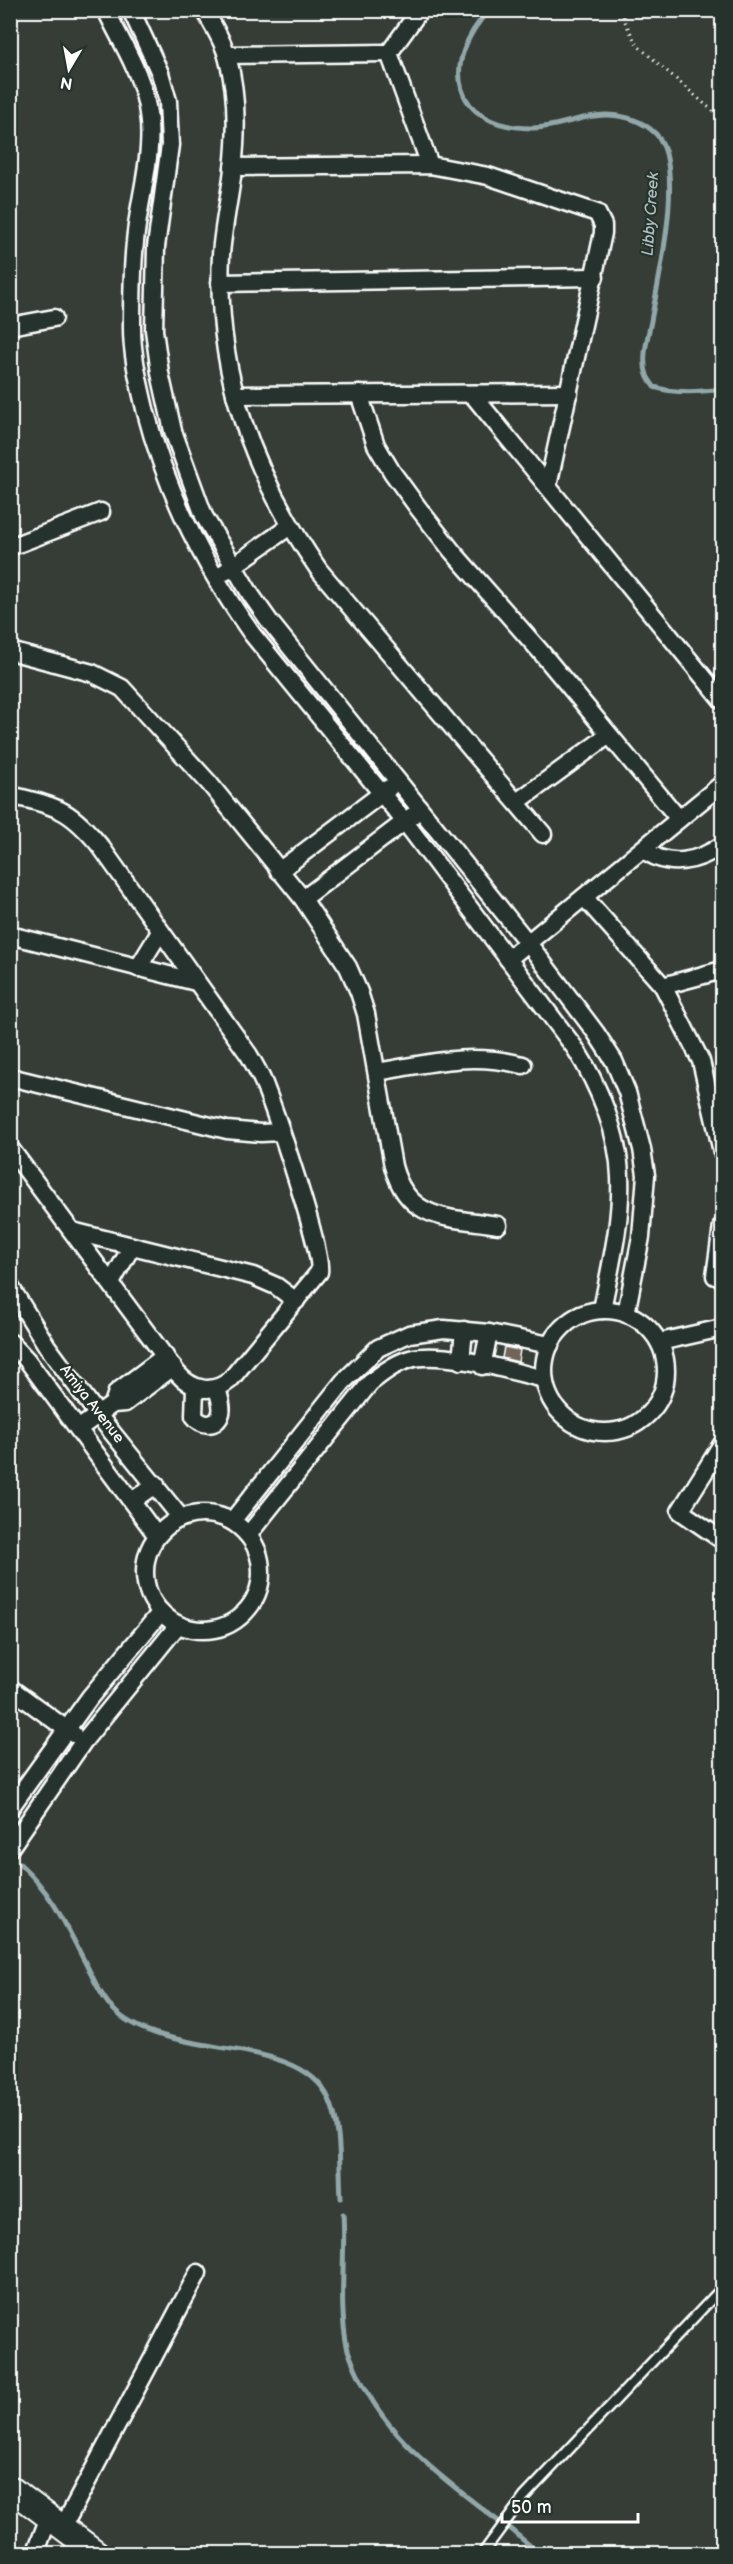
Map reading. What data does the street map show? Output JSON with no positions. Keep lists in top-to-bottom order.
{
  "streets": {
    "street": ["Amiya Avenue"]
  },
  "water": ["Libby Creek"],
  "scale_bar": "50 m",
  "north": "bottom"
}
